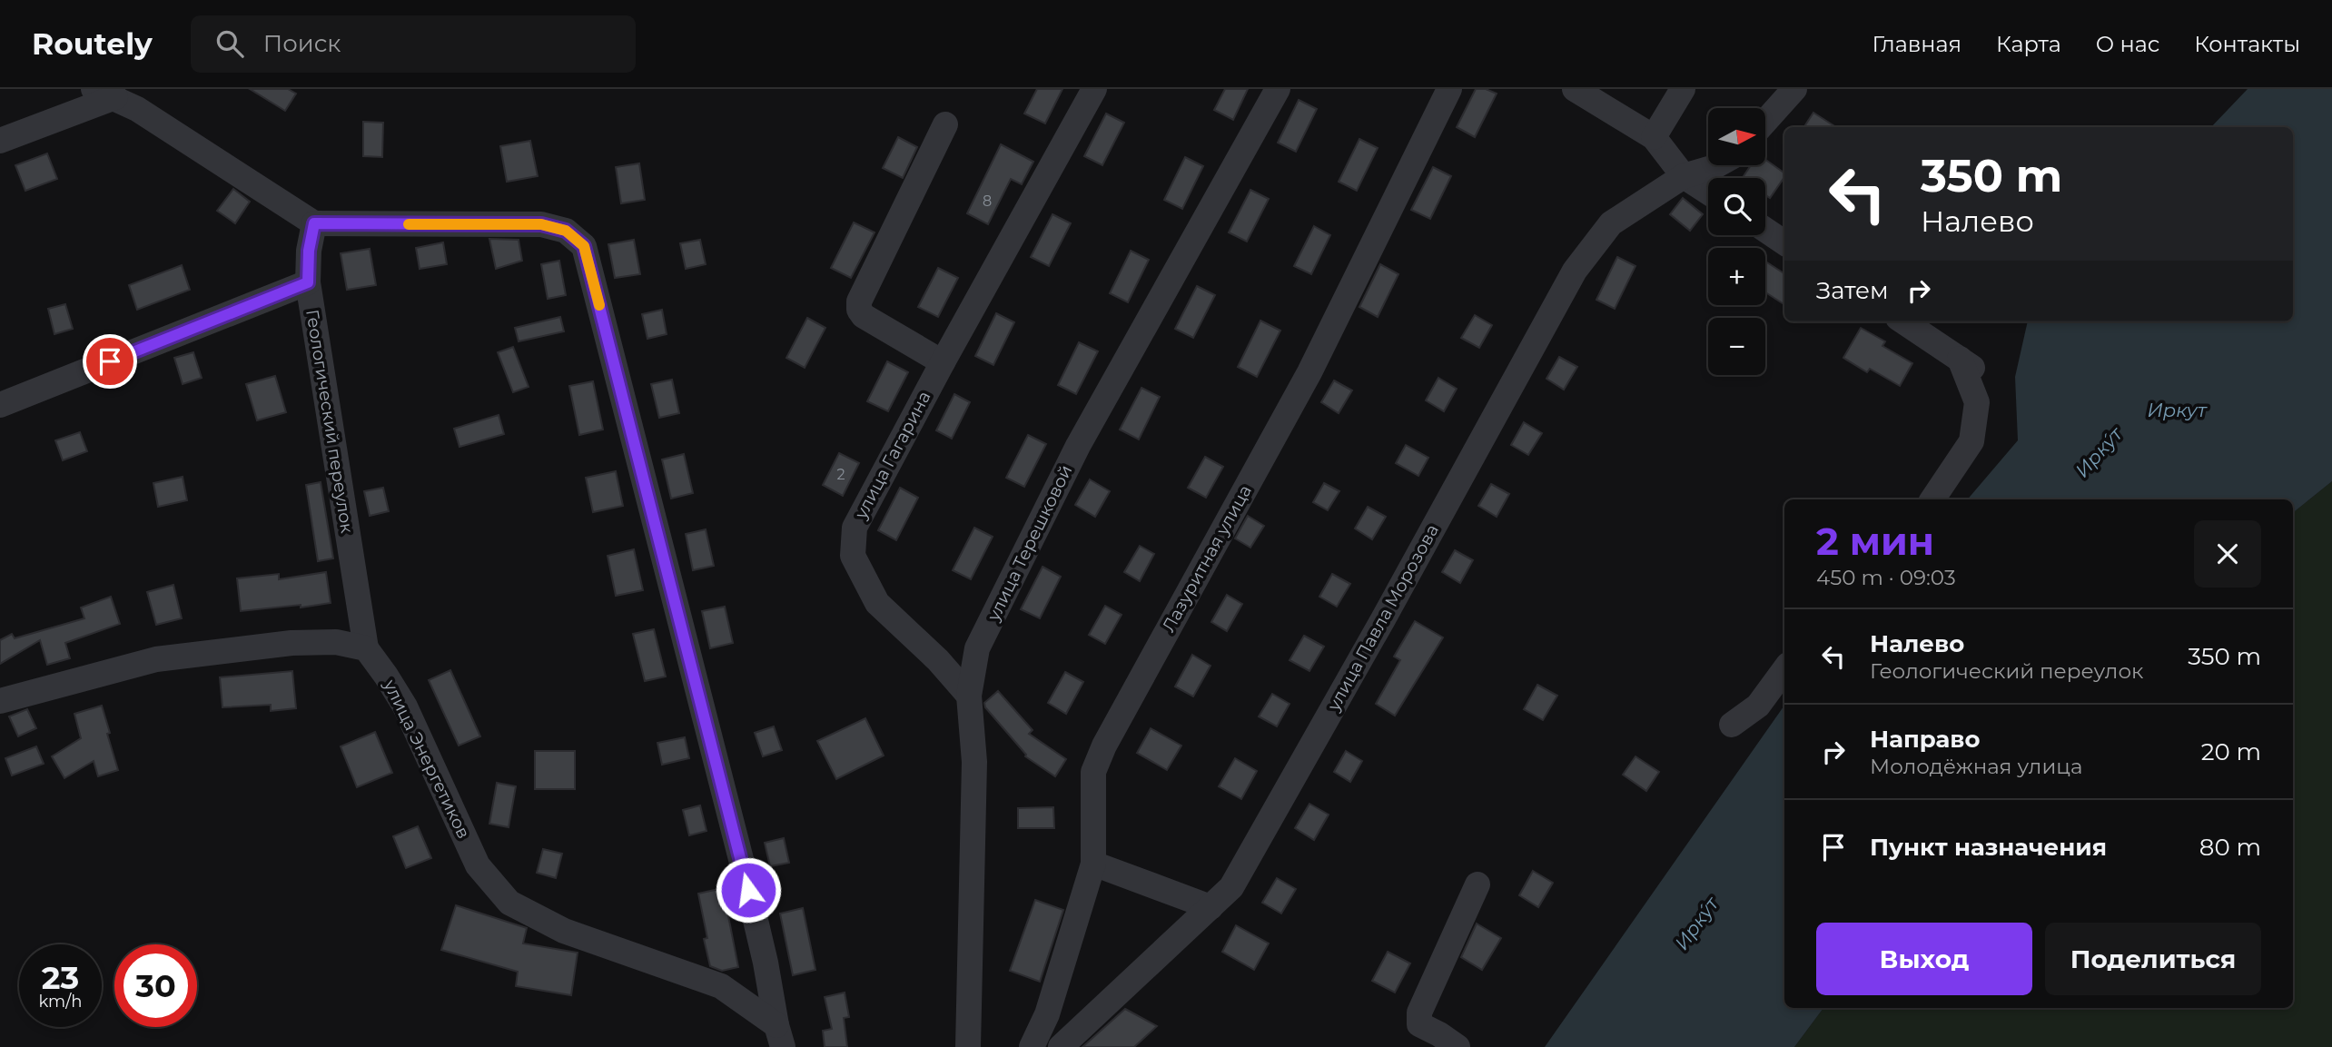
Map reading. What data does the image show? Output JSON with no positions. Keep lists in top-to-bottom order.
{
  "streets": {
    "street": [
      "Геологический переулок",
      "улица Гагарина",
      "улица Терешковой",
      "Лазуритная улица",
      "улица Павла Морозова",
      "улица Энергетиков"
    ]
  },
  "crossings": [
    ["Геологический переулок", "улица Энергетиков"],
    ["улица Гагарина", "улица Терешковой"]
  ],
  "water": ["Иркут", "Ирку́т"],
  "house_numbers": ["8", "2"],
  "north": "right",
  "page": {
    "header": "Routely",
    "search": "Поиск",
    "nav": [
      "Главная",
      "Карта",
      "О нас",
      "Контакты"
    ],
    "map_buttons": ["+", "−"],
    "turn": ["350 m", "Налево"],
    "then": "Затем",
    "heading": ["2 мин", "450 m · 09:03"],
    "list": [
      {
        "name": "Налево",
        "note": "Геологический переулок",
        "value": "350 m"
      },
      {
        "name": "Направо",
        "note": "Молодёжная улица",
        "value": "20 m"
      },
      {
        "name": "Пункт назначения",
        "value": "80 m"
      }
    ],
    "buttons": ["Выход", "Поделиться"],
    "speed": "23 km/h",
    "limit": "30"
  }
}
